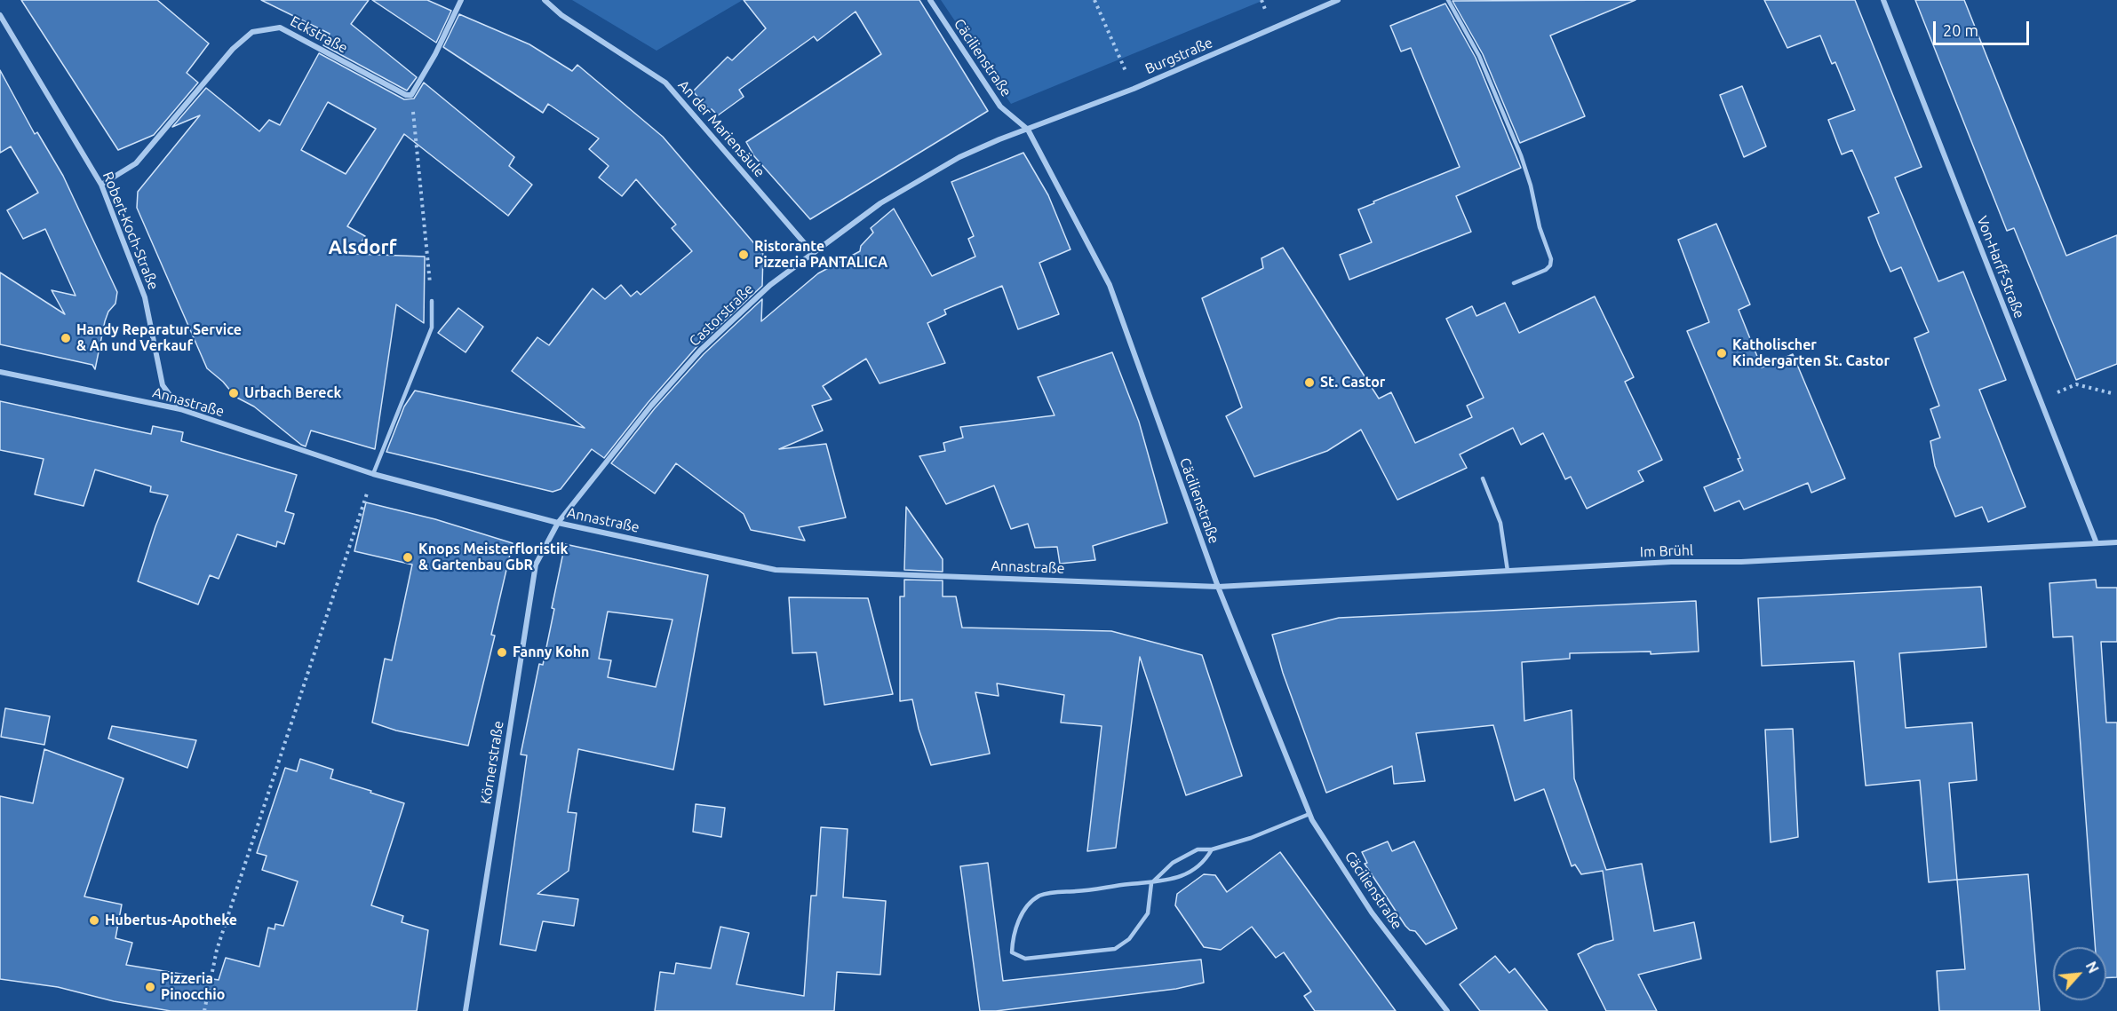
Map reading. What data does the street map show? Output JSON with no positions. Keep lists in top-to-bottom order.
{
  "streets": {
    "street": [
      "Eckstraße",
      "Burgstraße",
      "Cäcilienstraße",
      "An der Mariensäule",
      "Robert-Koch-Straße",
      "Von-Harff-Straße",
      "Castorstraße",
      "Annastraße",
      "Im Brühl",
      "Körnerstraße"
    ]
  },
  "crossings": [
    ["Eckstraße", "Robert-Koch-Straße"],
    ["Burgstraße", "Cäcilienstraße"],
    ["Burgstraße", "Castorstraße"],
    ["Cäcilienstraße", "Castorstraße"],
    ["Cäcilienstraße", "Annastraße"],
    ["Cäcilienstraße", "Im Brühl"],
    ["An der Mariensäule", "Castorstraße"],
    ["Robert-Koch-Straße", "Annastraße"],
    ["Von-Harff-Straße", "Im Brühl"],
    ["Castorstraße", "Annastraße"],
    ["Castorstraße", "Körnerstraße"],
    ["Annastraße", "Im Brühl"],
    ["Annastraße", "Körnerstraße"]
  ],
  "districts": ["Alsdorf"],
  "places": [
    "Ristorante Pizzeria PANTALICA",
    "Handy Reparatur Service & An und Verkauf",
    "Katholischer Kindergarten St. Castor",
    "St. Castor",
    "Urbach Bereck",
    "Knops Meisterfloristik & Gartenbau GbR",
    "Fanny Kohn",
    "Hubertus-Apotheke",
    "Pizzeria Pinocchio"
  ],
  "scale_bar": "20 m",
  "north": "top right"
}
